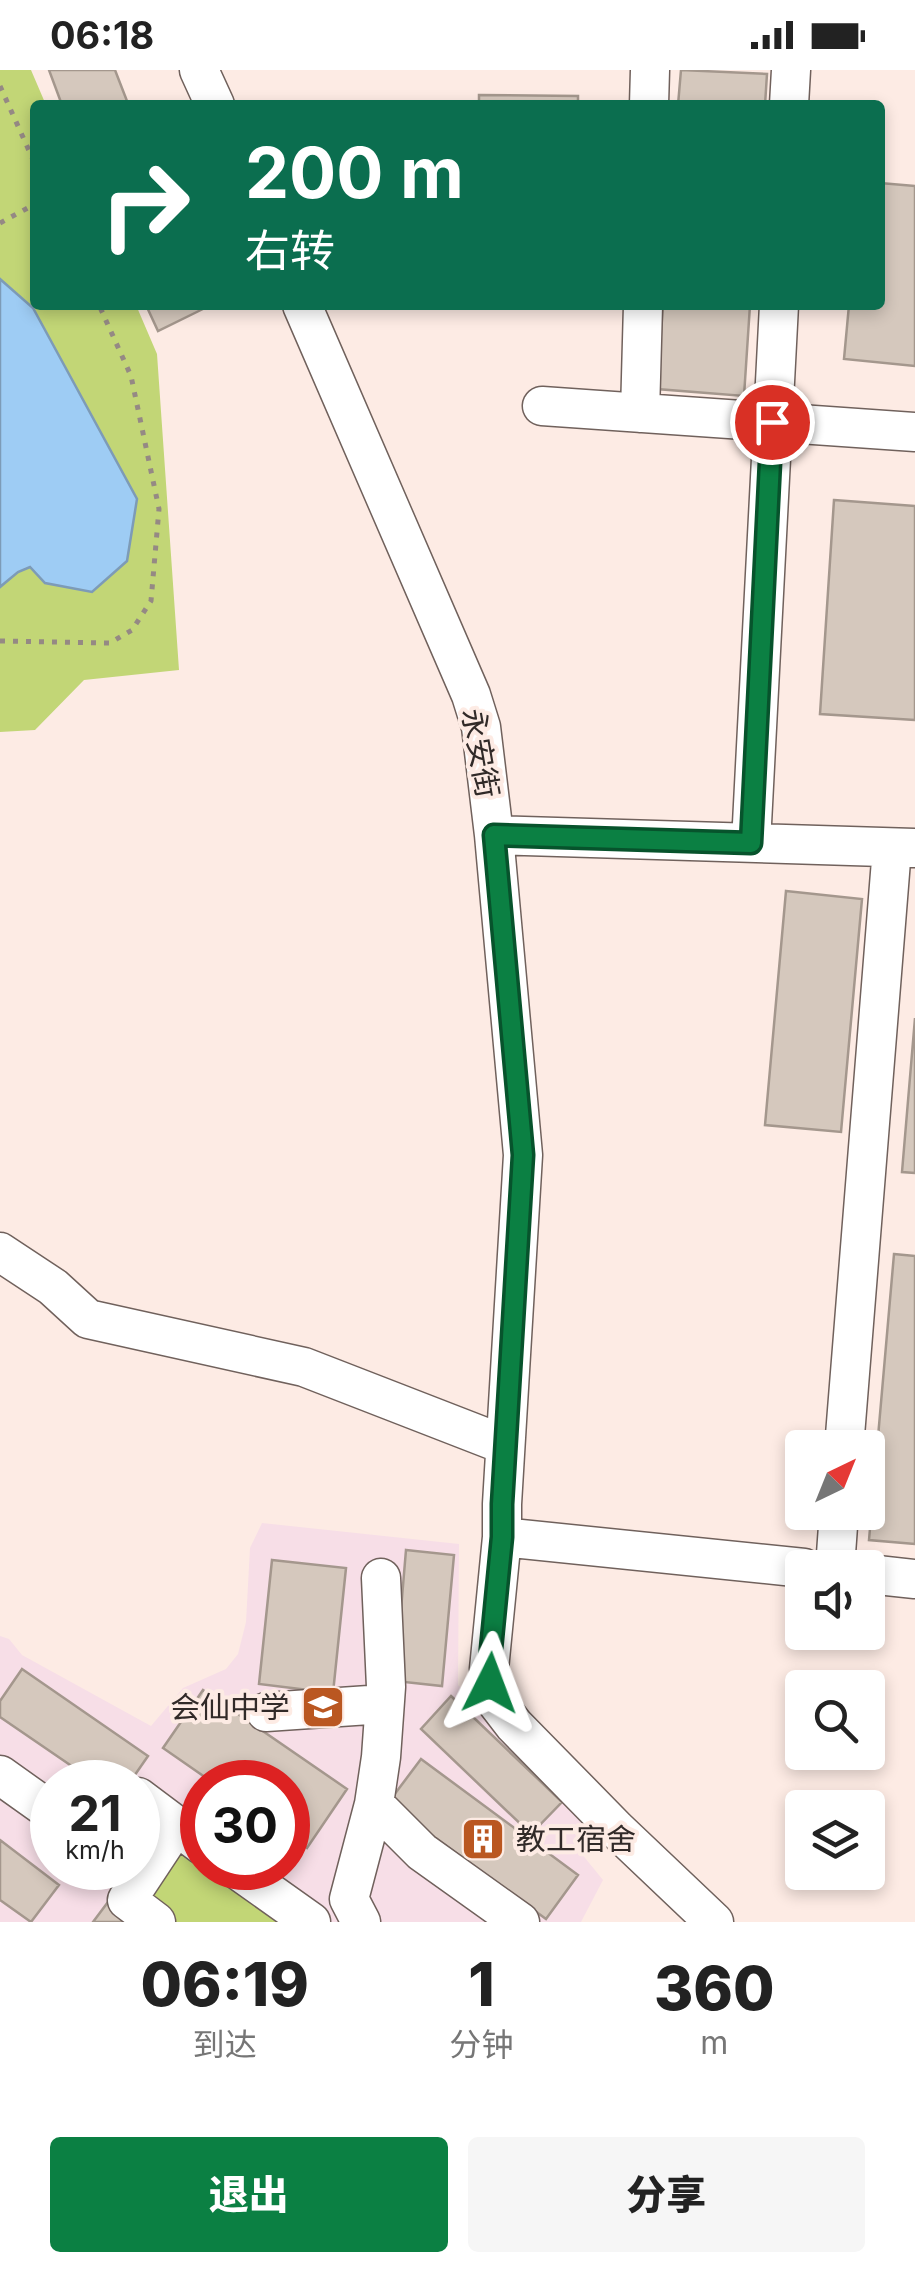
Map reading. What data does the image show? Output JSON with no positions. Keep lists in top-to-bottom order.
{
  "streets": {
    "street": ["永安街"]
  },
  "places": {
    "school or university": ["会仙中学"],
    "building": ["教工宿舍"]
  },
  "north": "top right",
  "page": {
    "status": "06:18",
    "turn": ["200 m", "右转"],
    "speed": "21 km/h",
    "limit": "30",
    "eta": [
      "06:19",
      "到达",
      "1",
      "分钟",
      "360",
      "m"
    ],
    "buttons": ["退出", "分享"]
  }
}
